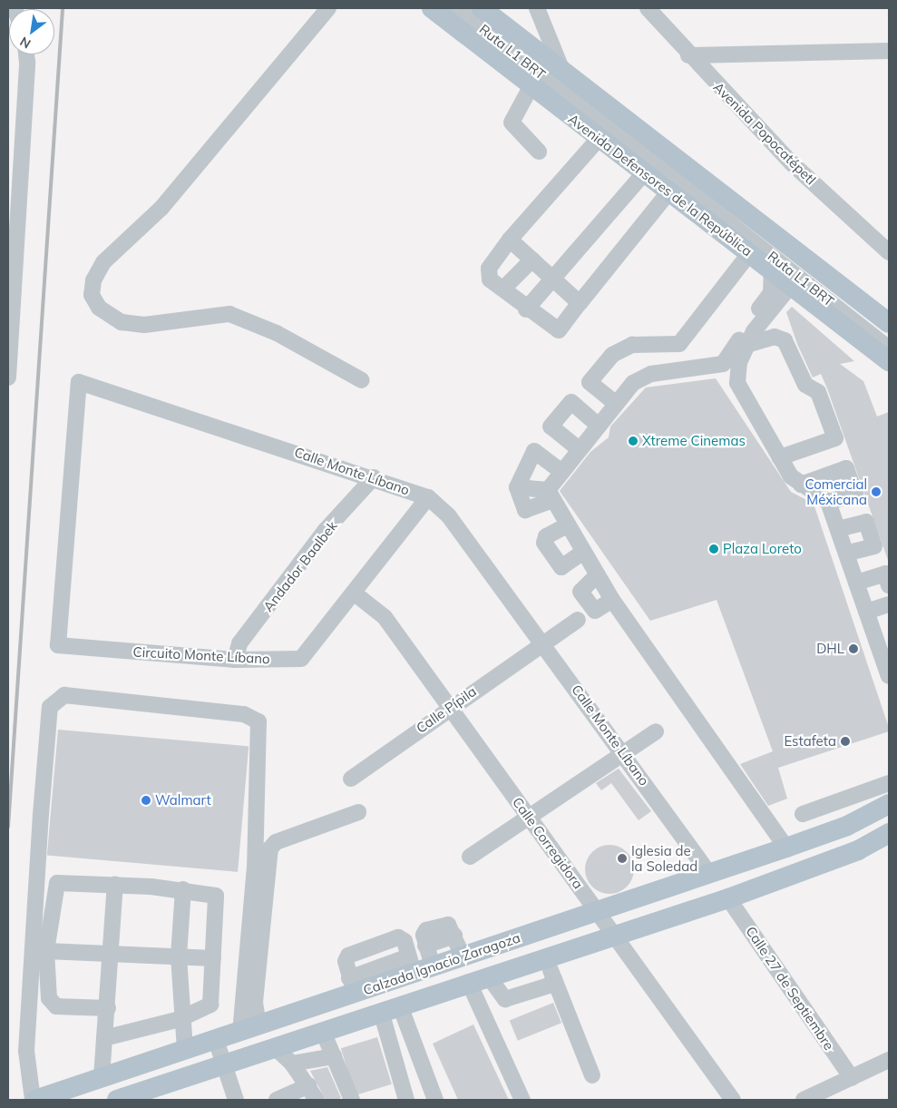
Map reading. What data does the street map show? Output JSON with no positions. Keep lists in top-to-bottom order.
{
  "streets": {
    "main road": ["Avenida Defensores de la República", "Calzada Ignacio Zaragoza"],
    "street": [
      "Ruta L1 BRT",
      "Avenida Popocatépetl",
      "Calle Monte Líbano",
      "Andador Baalbek",
      "Circuito Monte Líbano",
      "Calle Pípila",
      "Calle Corregidora",
      "Calle 27 de Septiembre"
    ]
  },
  "crossings": [
    ["Calle Monte Líbano", "Andador Baalbek"],
    ["Calle Monte Líbano", "Circuito Monte Líbano"],
    ["Calle Monte Líbano", "Calle Pípila"],
    ["Calle Monte Líbano", "Calzada Ignacio Zaragoza"],
    ["Andador Baalbek", "Circuito Monte Líbano"],
    ["Circuito Monte Líbano", "Calle Corregidora"],
    ["Calle Pípila", "Calle Corregidora"],
    ["Calle Corregidora", "Calzada Ignacio Zaragoza"],
    ["Calzada Ignacio Zaragoza", "Calle 27 de Septiembre"]
  ],
  "places": [
    "Xtreme Cinemas",
    "Comercial Méxicana",
    "Plaza Loreto",
    "DHL",
    "Estafeta",
    "Walmart",
    "Iglesia de la Soledad"
  ],
  "north": "bottom left"
}
